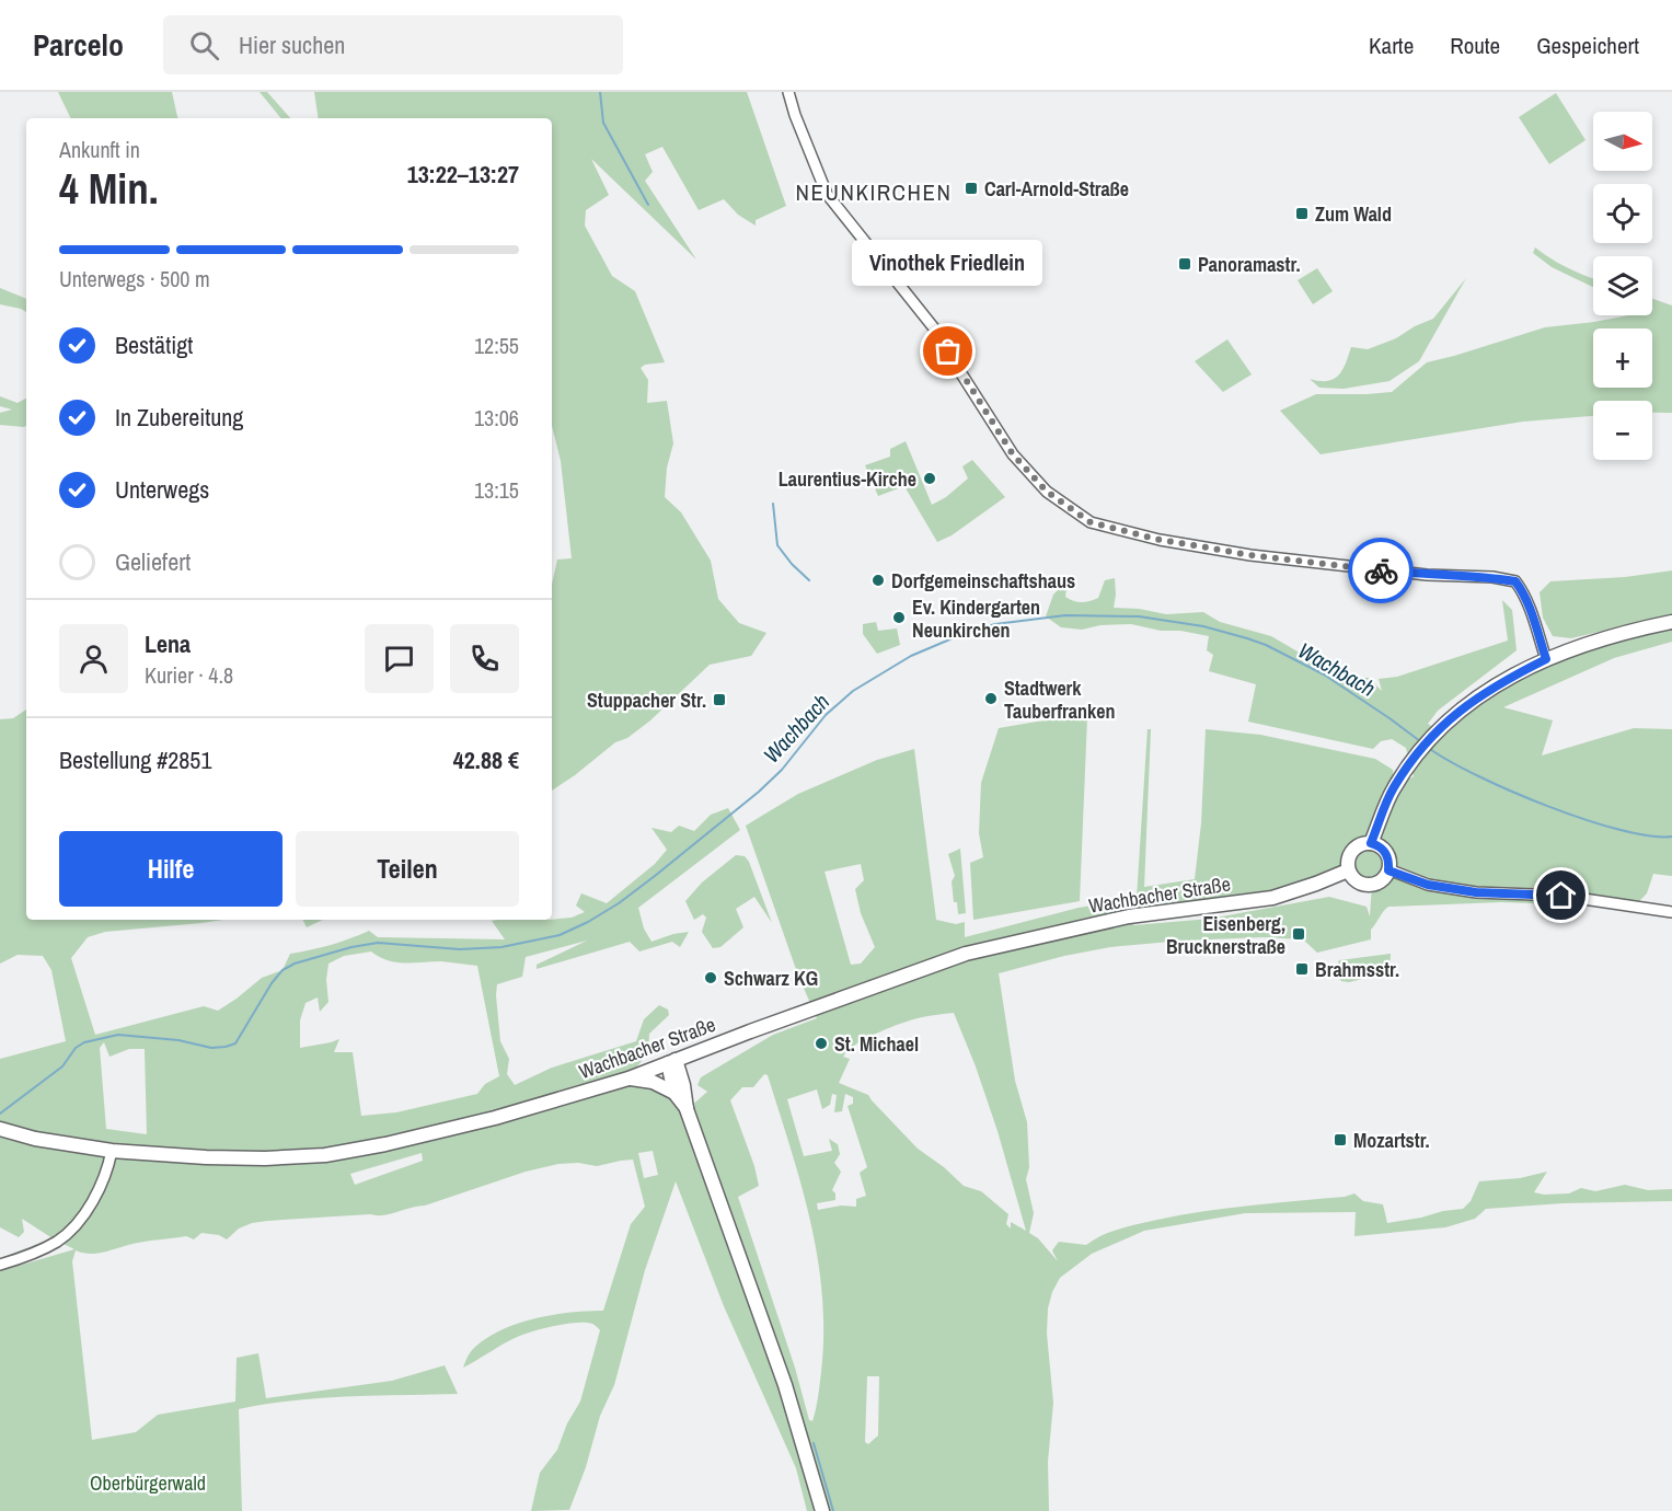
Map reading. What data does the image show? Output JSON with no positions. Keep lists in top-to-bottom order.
{
  "streets": {
    "main road": ["Wachbacher Straße"]
  },
  "districts": ["NEUNKIRCHEN"],
  "water": ["Wachbach"],
  "parks": ["Oberbürgerwald"],
  "places": {
    "transit": [
      "Carl-Arnold-Straße",
      "Zum Wald",
      "Panoramastr.",
      "Stuppacher Str.",
      "Eisenberg, Brucknerstraße",
      "Brahmsstr.",
      "Mozartstr."
    ],
    "other": [
      "Vinothek Friedlein",
      "Laurentius-Kirche",
      "Dorfgemeinschaftshaus",
      "Ev. Kindergarten Neunkirchen",
      "Stadtwerk Tauberfranken",
      "Schwarz KG",
      "St. Michael"
    ]
  },
  "north": "right",
  "page": {
    "header": "Parcelo",
    "search": "Hier suchen",
    "nav": ["Karte", "Route", "Gespeichert"],
    "map_buttons": ["+", "−"],
    "heading": ["4 Min.", "Ankunft in", "13:22–13:27"],
    "panel": [
      "Lena",
      "Kurier · 4.8",
      "Bestellung #2851",
      "42.88 €"
    ],
    "bar": "Unterwegs · 500 m",
    "bubble": "Vinothek Friedlein",
    "list": [
      ["Bestätigt", "12:55"],
      ["In Zubereitung", "13:06"],
      ["Unterwegs", "13:15"],
      "Geliefert"
    ],
    "buttons": ["Hilfe", "Teilen"]
  }
}
